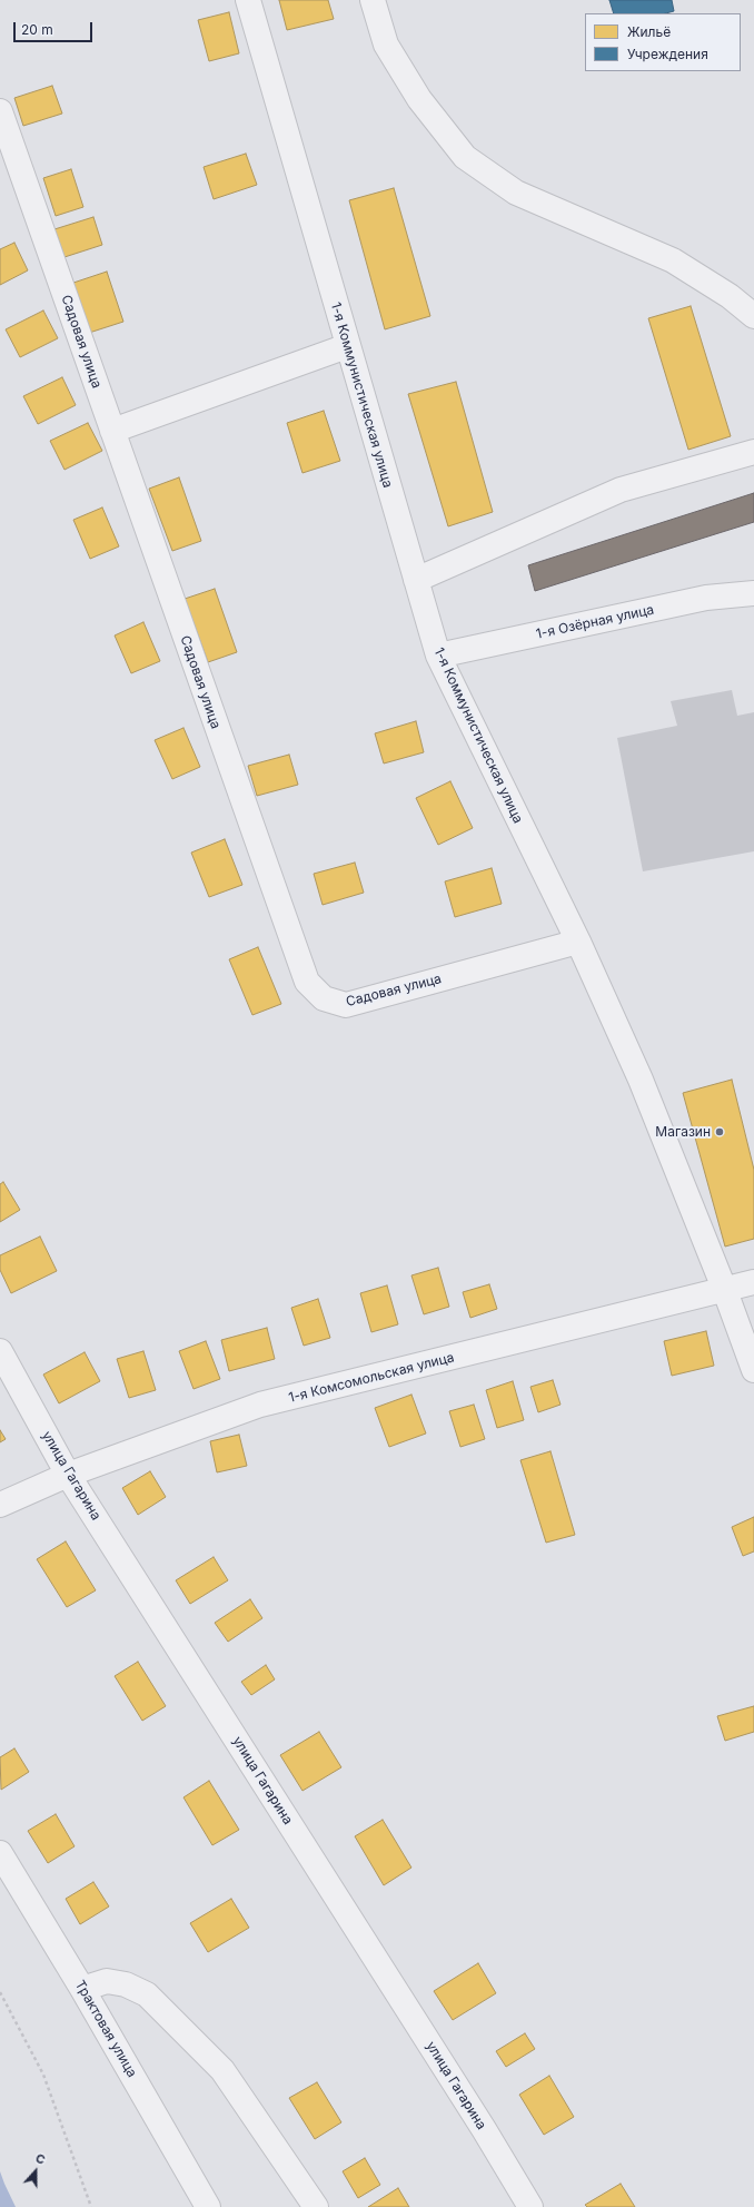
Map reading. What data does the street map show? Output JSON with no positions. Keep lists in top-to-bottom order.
{
  "streets": {
    "street": [
      "Садовая улица",
      "1-я Коммунистическая улица",
      "1-я Озёрная улица",
      "1-я Комсомольская улица",
      "улица Гагарина",
      "Трактовая улица"
    ]
  },
  "crossings": [
    ["Садовая улица", "1-я Коммунистическая улица"],
    ["1-я Коммунистическая улица", "1-я Озёрная улица"],
    ["1-я Коммунистическая улица", "1-я Комсомольская улица"],
    ["1-я Комсомольская улица", "улица Гагарина"]
  ],
  "places": ["Магазин"],
  "legend": ["Жильё", "Учреждения"],
  "scale_bar": "20 m",
  "north": "top"
}
